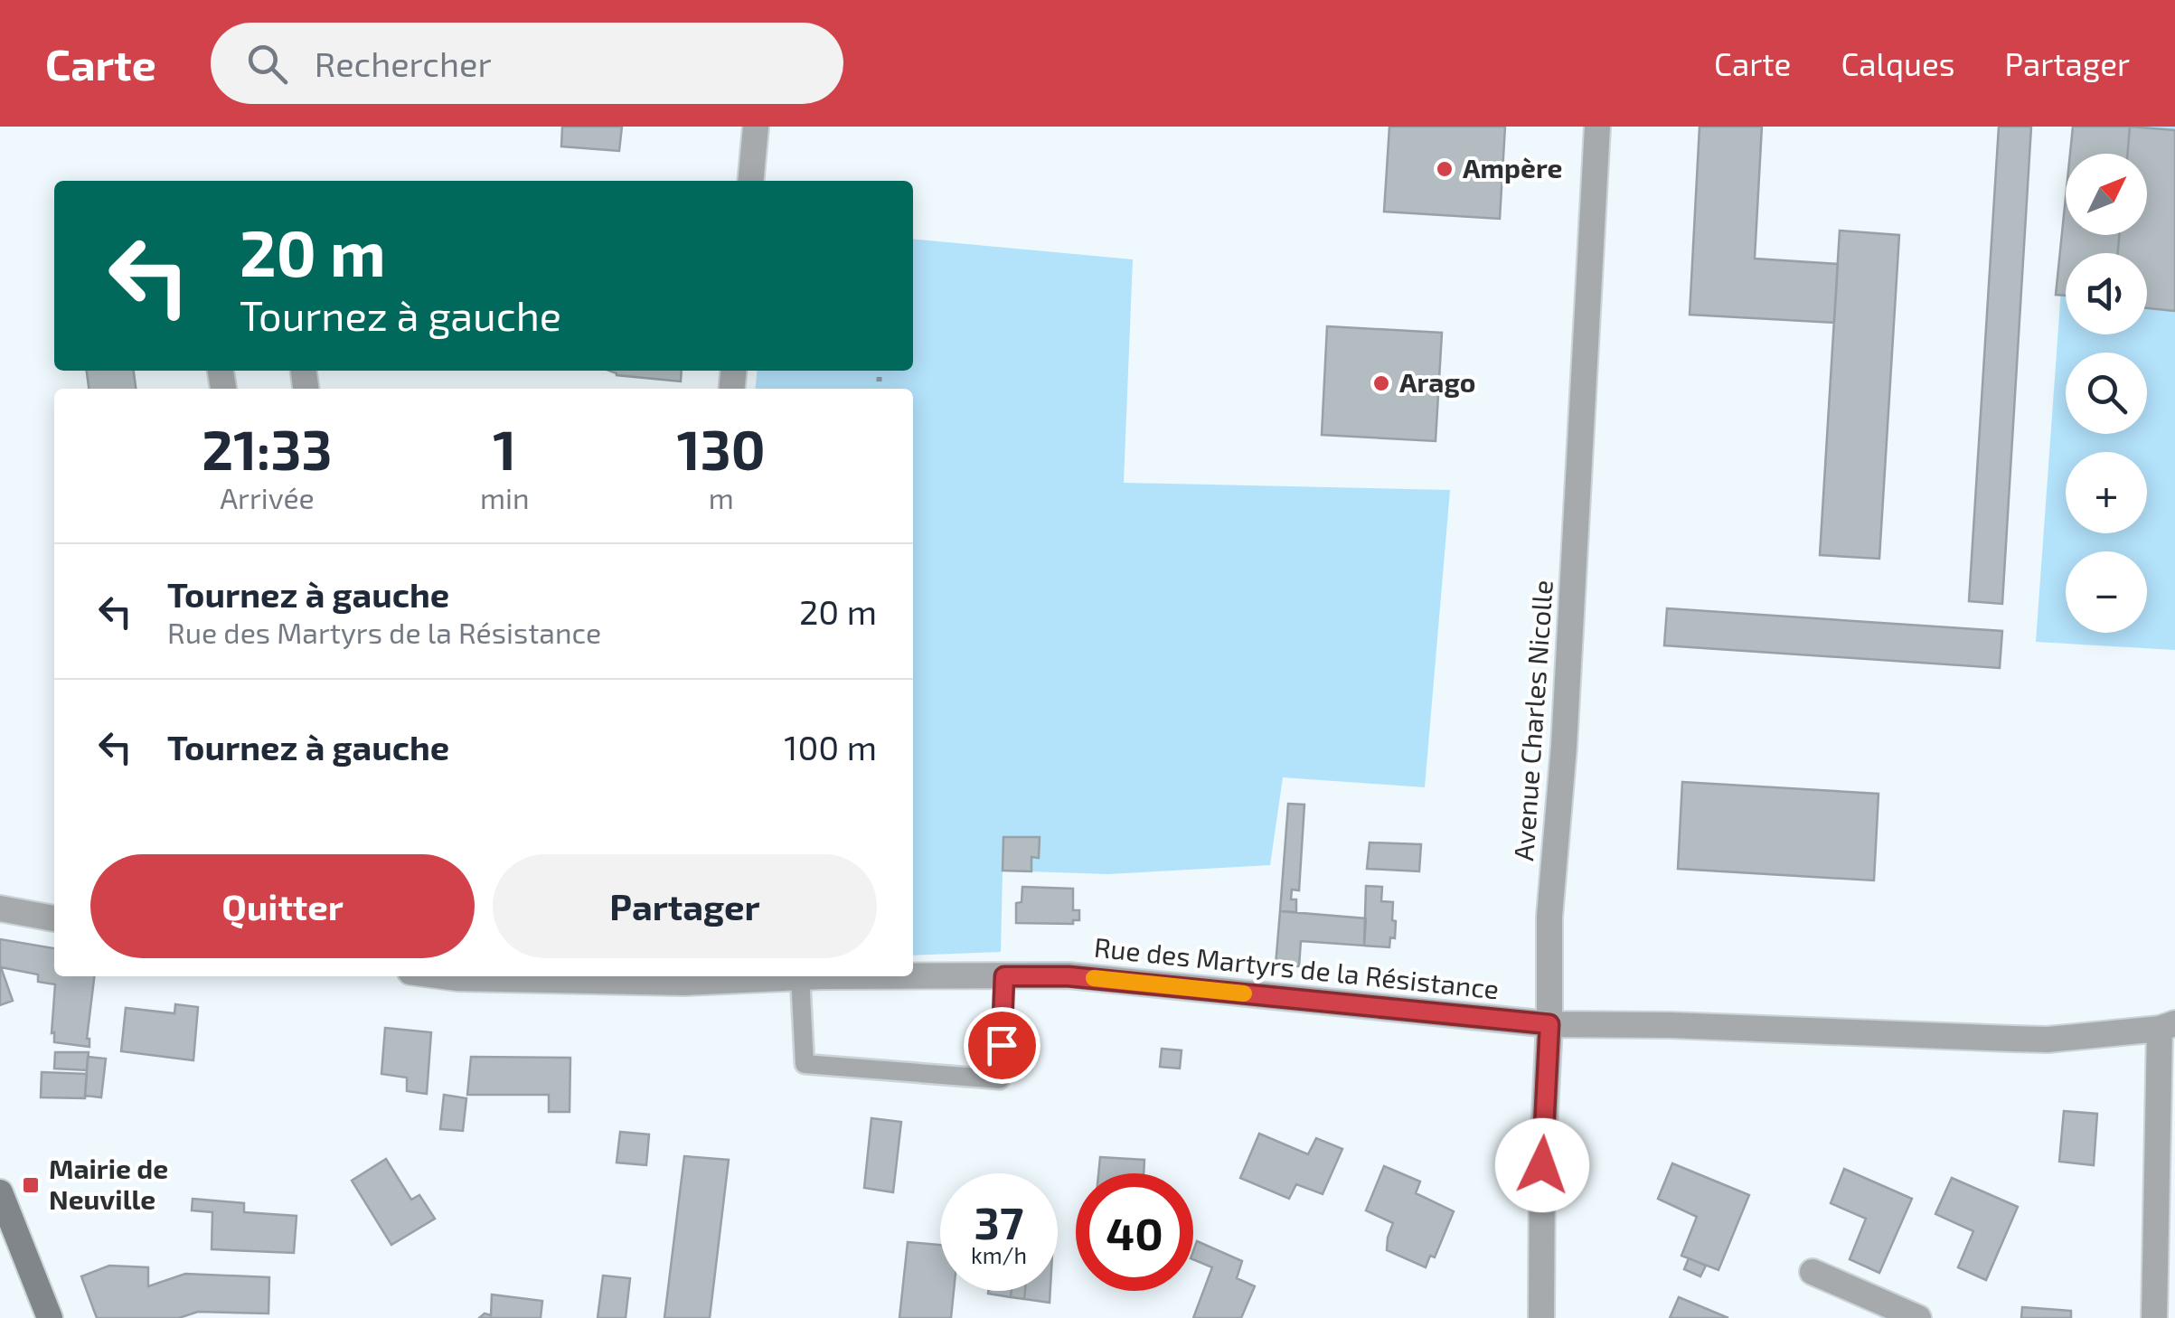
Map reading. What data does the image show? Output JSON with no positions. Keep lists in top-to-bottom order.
{
  "streets": {
    "street": ["Avenue Charles Nicolle", "Rue des Martyrs de la Résistance"]
  },
  "crossings": [
    ["Avenue Charles Nicolle", "Rue des Martyrs de la Résistance"]
  ],
  "places": {
    "other": ["Ampère", "Arago"],
    "transit": ["Mairie de Neuville"]
  },
  "north": "top right",
  "page": {
    "header": "Carte",
    "search": "Rechercher",
    "nav": ["Carte", "Calques", "Partager"],
    "map_buttons": ["+", "−"],
    "turn": ["20 m", "Tournez à gauche"],
    "eta": [
      "21:33",
      "Arrivée",
      "1",
      "min",
      "130",
      "m"
    ],
    "list": [
      {
        "name": "Tournez à gauche",
        "note": "Rue des Martyrs de la Résistance",
        "value": "20 m"
      },
      {
        "name": "Tournez à gauche",
        "value": "100 m"
      }
    ],
    "buttons": ["Quitter", "Partager"],
    "speed": "37 km/h",
    "limit": "40"
  }
}
